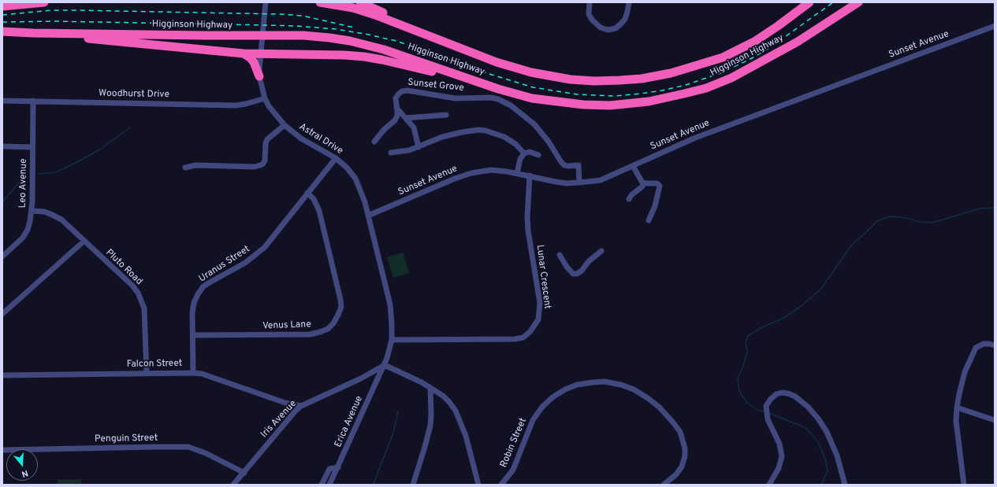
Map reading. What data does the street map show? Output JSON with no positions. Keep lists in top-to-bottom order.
{
  "streets": {
    "highway": ["Higginson Highway"],
    "street": [
      "Sunset Avenue",
      "Sunset Grove",
      "Woodhurst Drive",
      "Astral Drive",
      "Leo Avenue",
      "Uranus Street",
      "Pluto Road",
      "Lunar Crescent",
      "Venus Lane",
      "Falcon Street",
      "Iris Avenue",
      "Erica Avenue",
      "Penguin Street",
      "Robin Street"
    ]
  },
  "crossings": [
    ["Sunset Avenue", "Sunset Grove"],
    ["Sunset Avenue", "Astral Drive"],
    ["Sunset Avenue", "Lunar Crescent"],
    ["Woodhurst Drive", "Astral Drive"],
    ["Woodhurst Drive", "Leo Avenue"],
    ["Astral Drive", "Uranus Street"],
    ["Astral Drive", "Lunar Crescent"],
    ["Astral Drive", "Iris Avenue"],
    ["Astral Drive", "Erica Avenue"],
    ["Leo Avenue", "Pluto Road"],
    ["Uranus Street", "Venus Lane"],
    ["Uranus Street", "Falcon Street"],
    ["Pluto Road", "Falcon Street"],
    ["Falcon Street", "Iris Avenue"],
    ["Iris Avenue", "Erica Avenue"],
    ["Iris Avenue", "Penguin Street"]
  ],
  "north": "bottom"
}
